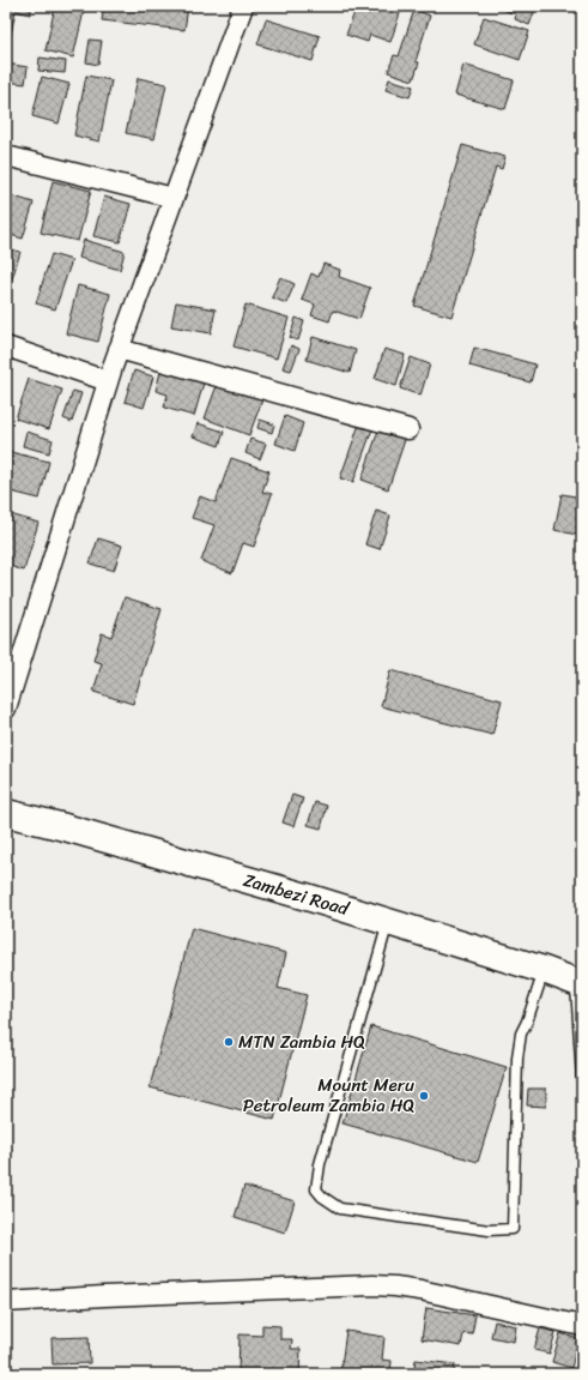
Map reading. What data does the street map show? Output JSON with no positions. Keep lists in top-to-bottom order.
{
  "streets": {
    "main road": ["Zambezi Road"]
  },
  "places": ["MTN Zambia HQ", "Mount Meru Petroleum Zambia HQ"]
}
